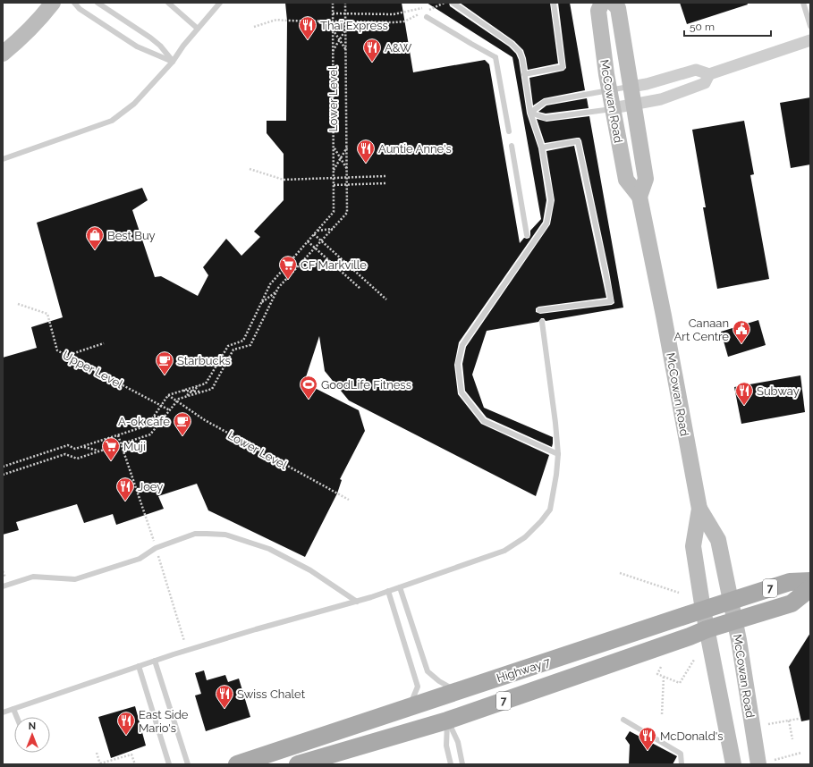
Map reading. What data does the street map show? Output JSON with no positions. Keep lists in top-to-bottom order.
{
  "streets": {
    "main road": ["McCowan Road", "7", "Highway 7"],
    "path": ["Lower Level", "Upper Level"]
  },
  "crossings": [
    ["McCowan Road", "Highway 7"]
  ],
  "places": {
    "restaurant": [
      "Thaï Express",
      "A&W",
      "Auntie Anne's",
      "Subway",
      "Joey",
      "Swiss Chalet",
      "East Side Mario's",
      "McDonald's"
    ],
    "shop": ["Best Buy"],
    "supermarket": ["CF Markville", "Muji"],
    "public building": ["Canaan Art Centre"],
    "cafe": ["Starbucks", "A-ok cafe"],
    "sports": ["GoodLife Fitness"]
  },
  "scale_bar": "50 m",
  "north": "top"
}
